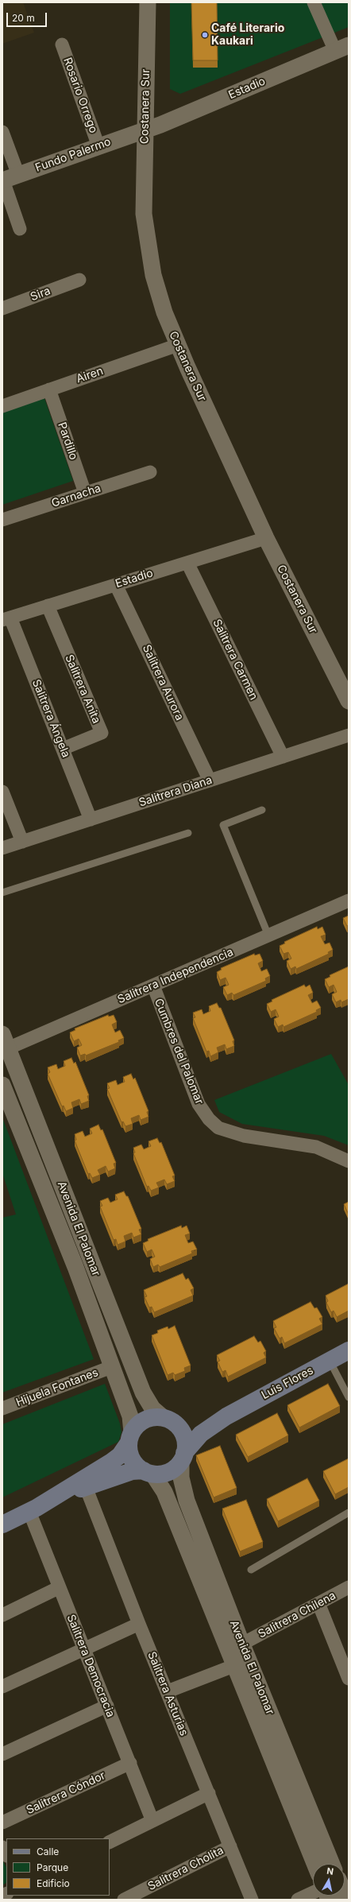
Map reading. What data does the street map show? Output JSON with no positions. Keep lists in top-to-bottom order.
{
  "streets": {
    "main road": ["Luis Flores"],
    "street": [
      "Estadio",
      "Rosario Orrego",
      "Costanera Sur",
      "Fundo Palermo",
      "Sira",
      "Airen",
      "Pardillo",
      "Garnacha",
      "Salitrera Carmen",
      "Salitrera Aurora",
      "Salitrera Anita",
      "Salitrera Ángela",
      "Salitrera Diana",
      "Salitrera Independencia",
      "Cumbres del Palomar",
      "Avenida El Palomar",
      "Hijuela Fontanes",
      "Salitrera Chilena",
      "Salitrera Democracia",
      "Salitrera Asturias",
      "Salitrera Cóndor",
      "Salitrera Cholita"
    ]
  },
  "crossings": [
    ["Estadio", "Costanera Sur"],
    ["Estadio", "Fundo Palermo"],
    ["Estadio", "Salitrera Carmen"],
    ["Estadio", "Salitrera Aurora"],
    ["Estadio", "Salitrera Anita"],
    ["Estadio", "Salitrera Ángela"],
    ["Rosario Orrego", "Fundo Palermo"],
    ["Costanera Sur", "Fundo Palermo"],
    ["Costanera Sur", "Airen"],
    ["Airen", "Pardillo"],
    ["Pardillo", "Garnacha"],
    ["Salitrera Carmen", "Salitrera Diana"],
    ["Salitrera Aurora", "Salitrera Diana"],
    ["Salitrera Anita", "Salitrera Ángela"],
    ["Salitrera Ángela", "Salitrera Diana"],
    ["Salitrera Independencia", "Cumbres del Palomar"],
    ["Salitrera Independencia", "Avenida El Palomar"],
    ["Avenida El Palomar", "Luis Flores"],
    ["Avenida El Palomar", "Hijuela Fontanes"],
    ["Avenida El Palomar", "Salitrera Chilena"],
    ["Salitrera Chilena", "Salitrera Asturias"],
    ["Salitrera Democracia", "Salitrera Cóndor"],
    ["Salitrera Asturias", "Salitrera Cholita"]
  ],
  "places": ["Café Literario Kaukari"],
  "legend": ["Calle", "Parque", "Edificio"],
  "scale_bar": "20 m",
  "north": "top"
}
